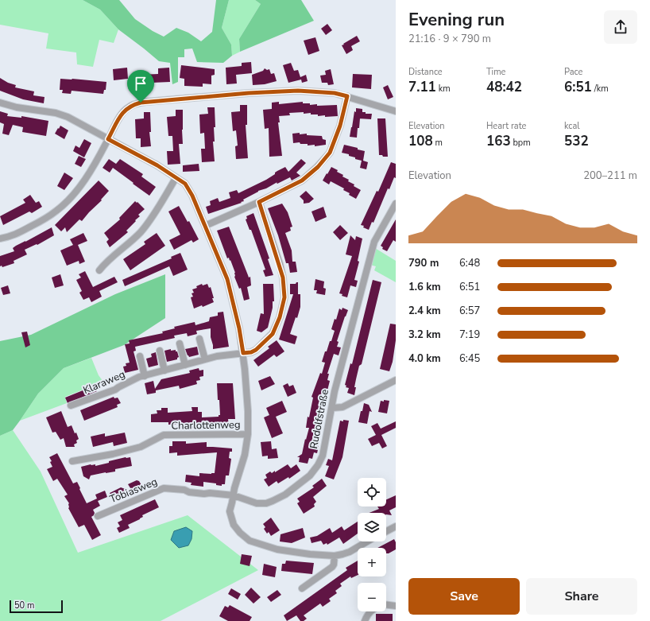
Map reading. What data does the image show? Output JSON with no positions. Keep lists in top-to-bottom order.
{
  "streets": {
    "street": [
      "Klaraweg",
      "Rudolfstraße",
      "Charlottenweg",
      "Tobiasweg"
    ]
  },
  "crossings": [
    ["Rudolfstraße", "Tobiasweg"]
  ],
  "scale_bar": "50 m",
  "page": {
    "heading": ["Evening run", "21:16 · 9 × 790 m"],
    "stats": [
      ["Distance", "7.11 km"],
      ["Time", "48:42"],
      ["Pace", "6:51 /km"],
      ["Elevation", "108 m"],
      ["Heart rate", "163 bpm"],
      ["kcal", "532"]
    ],
    "chart": ["Elevation", "200–211 m"],
    "list": [
      {
        "name": "790 m",
        "note": "6:48"
      },
      {
        "name": "1.6 km",
        "note": "6:51"
      },
      {
        "name": "2.4 km",
        "note": "6:57"
      },
      {
        "name": "3.2 km",
        "note": "7:19"
      },
      {
        "name": "4.0 km",
        "note": "6:45"
      }
    ],
    "map_buttons": ["+", "−"],
    "buttons": ["Save", "Share"],
    "scale": "50 m"
  }
}
